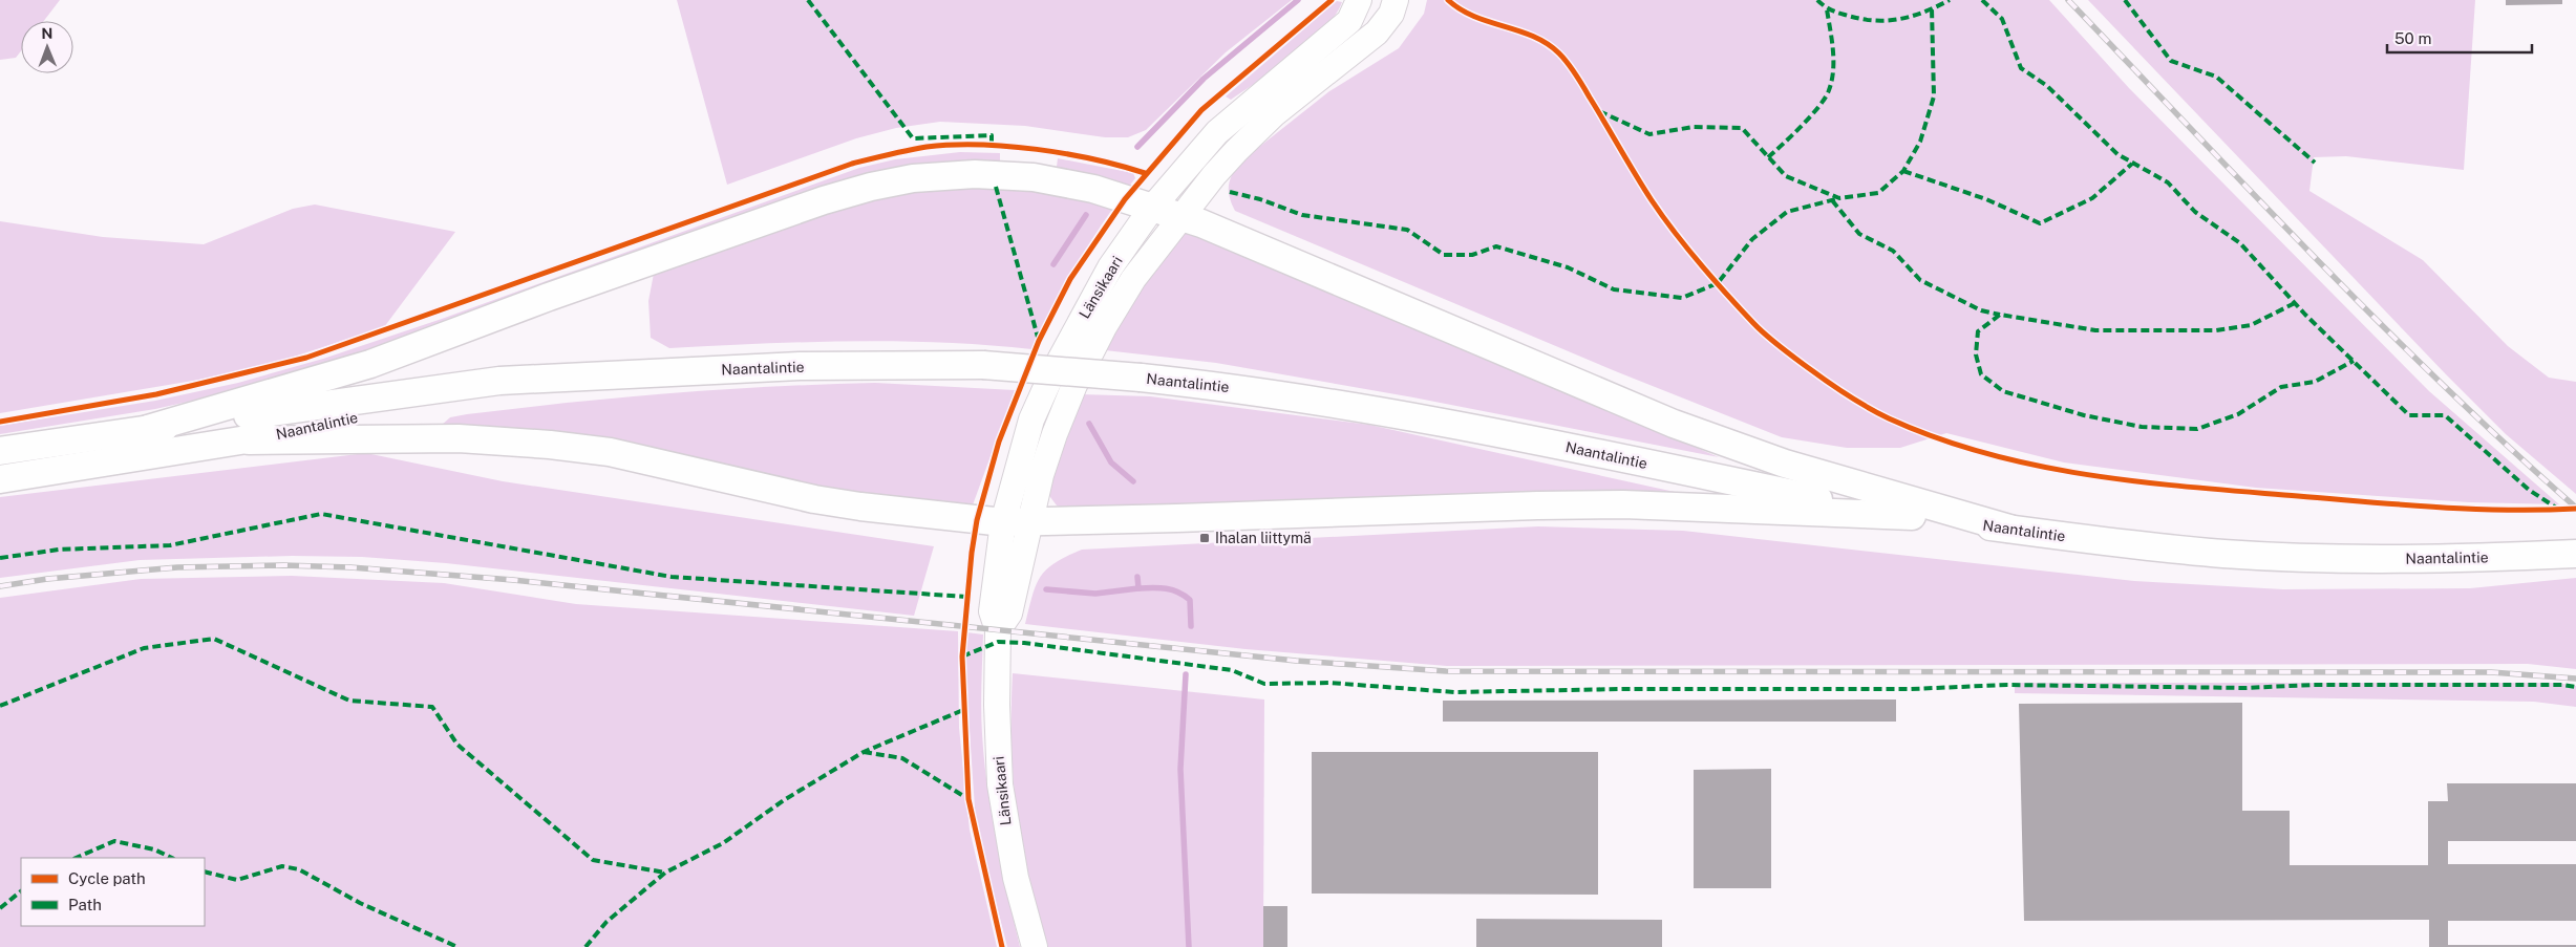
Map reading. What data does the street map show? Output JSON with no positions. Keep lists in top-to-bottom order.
{
  "streets": {
    "main road": ["Naantalintie"],
    "street": ["Länsikaari"]
  },
  "places": {
    "transit": ["Ihalan liittymä"]
  },
  "legend": ["Cycle path", "Path"],
  "scale_bar": "50 m",
  "north": "top"
}
